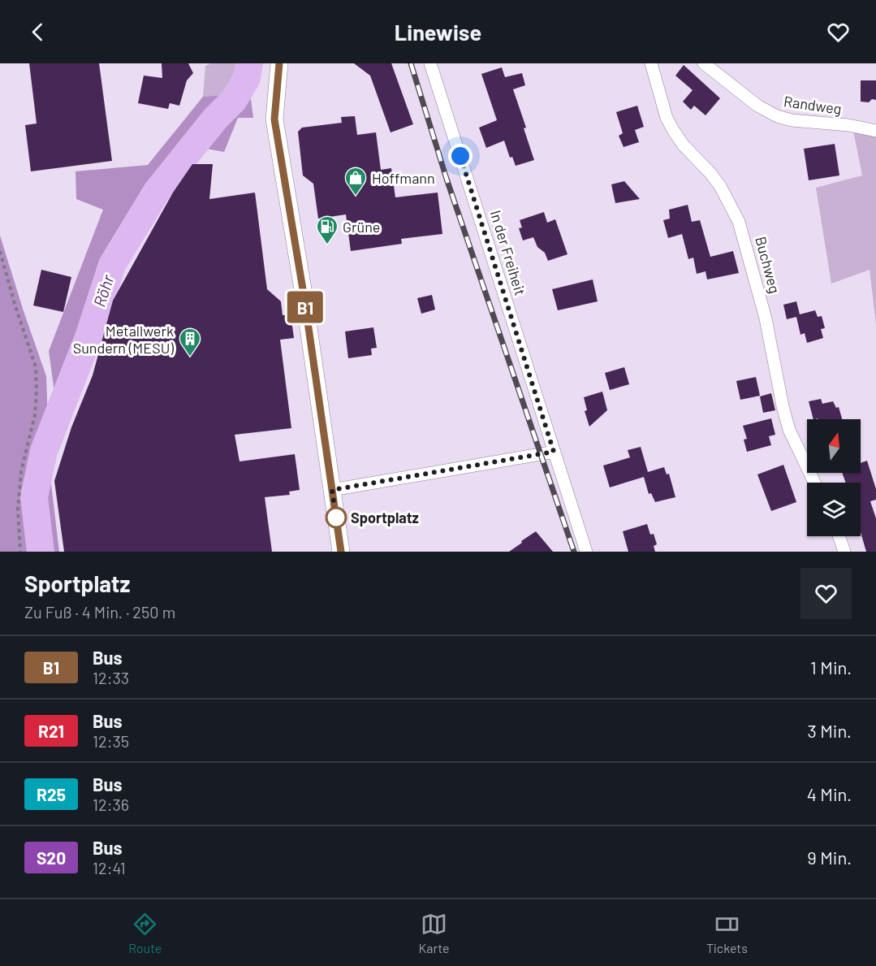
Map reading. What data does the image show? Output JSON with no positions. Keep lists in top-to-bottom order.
{
  "streets": {
    "street": ["Randweg", "In der Freiheit", "Buchweg"]
  },
  "water": ["Röhr"],
  "places": {
    "shop": ["Hoffmann"],
    "fuel station": ["Grüne"],
    "building": ["Metallwerk Sundern (MESU)"],
    "other": ["Sportplatz"]
  },
  "lines": ["bus line B1"],
  "north": "top",
  "page": {
    "header": "Linewise",
    "on_map": "B1",
    "heading": ["Sportplatz", "Zu Fuß · 4 Min. · 250 m"],
    "list": [
      {
        "mark": "B1",
        "name": "Bus",
        "note": "12:33",
        "value": "1 Min."
      },
      {
        "mark": "R21",
        "name": "Bus",
        "note": "12:35",
        "value": "3 Min."
      },
      {
        "mark": "R25",
        "name": "Bus",
        "note": "12:36",
        "value": "4 Min."
      },
      {
        "mark": "S20",
        "name": "Bus",
        "note": "12:41",
        "value": "9 Min."
      }
    ],
    "tabs": ["Route", "Karte", "Tickets"]
  }
}
